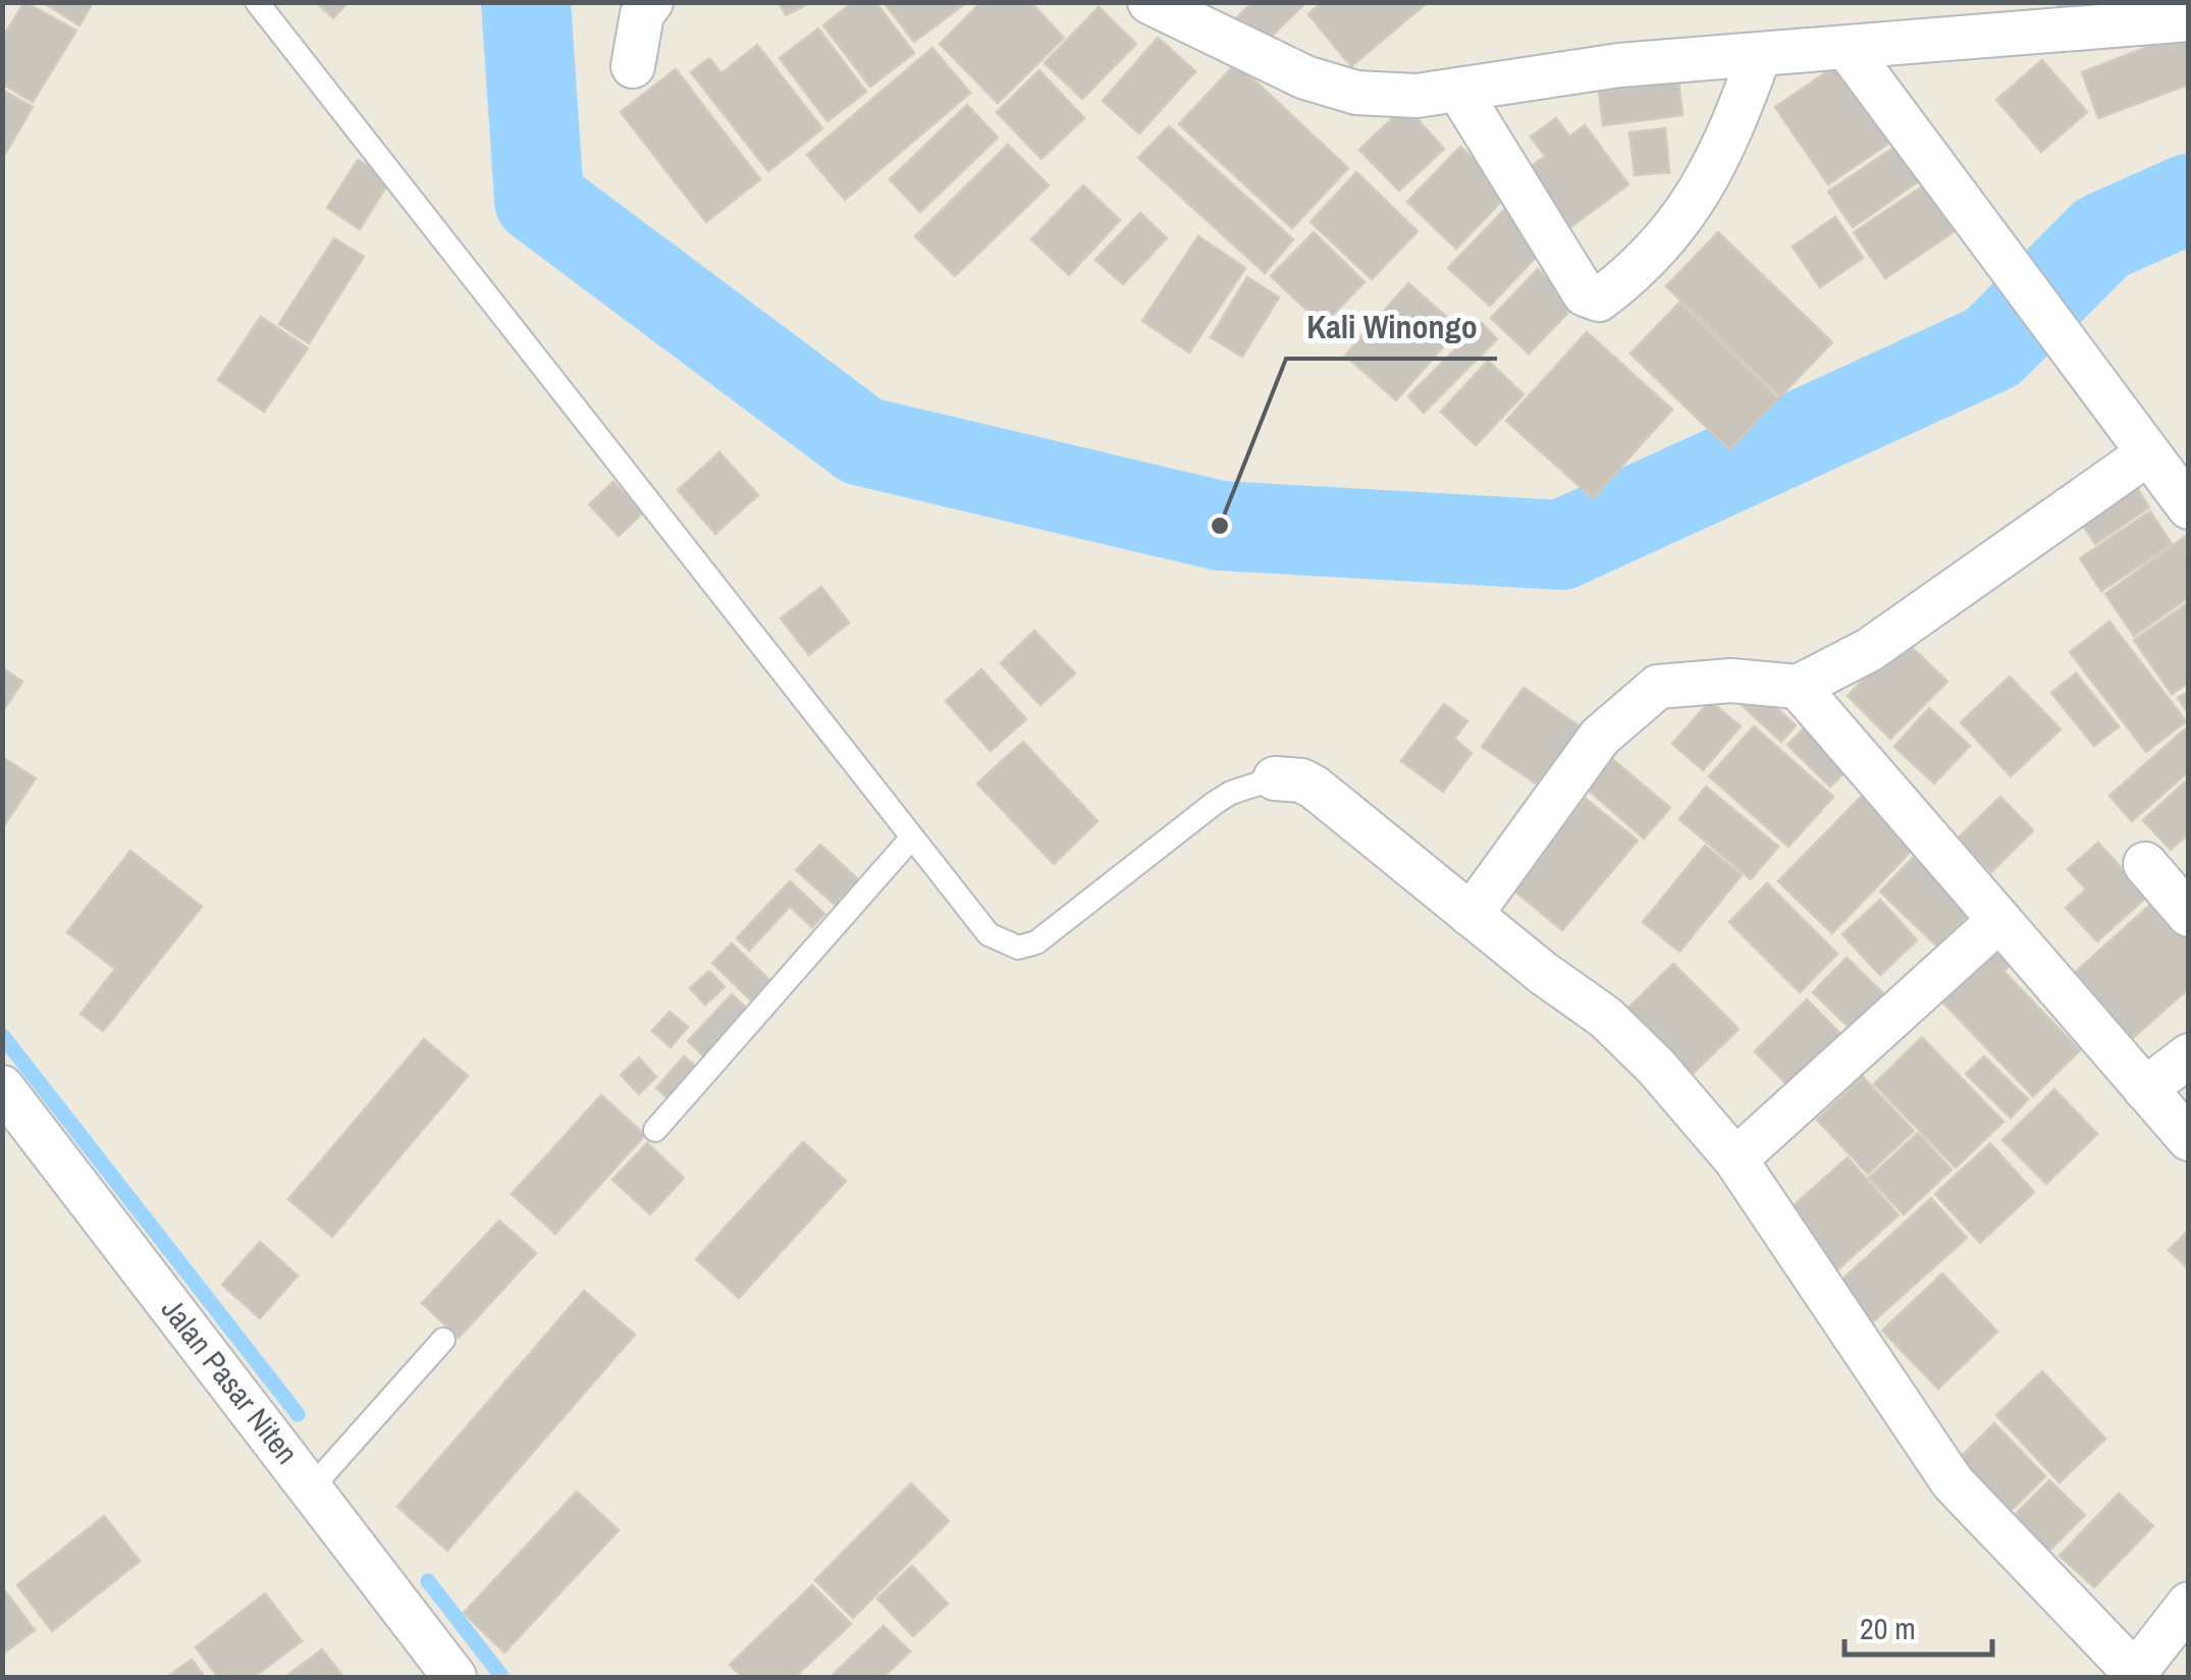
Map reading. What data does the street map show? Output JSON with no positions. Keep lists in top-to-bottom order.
{
  "streets": {
    "street": ["Jalan Pasar Niten"]
  },
  "places": ["Kali Winongo"],
  "scale_bar": "20 m"
}
